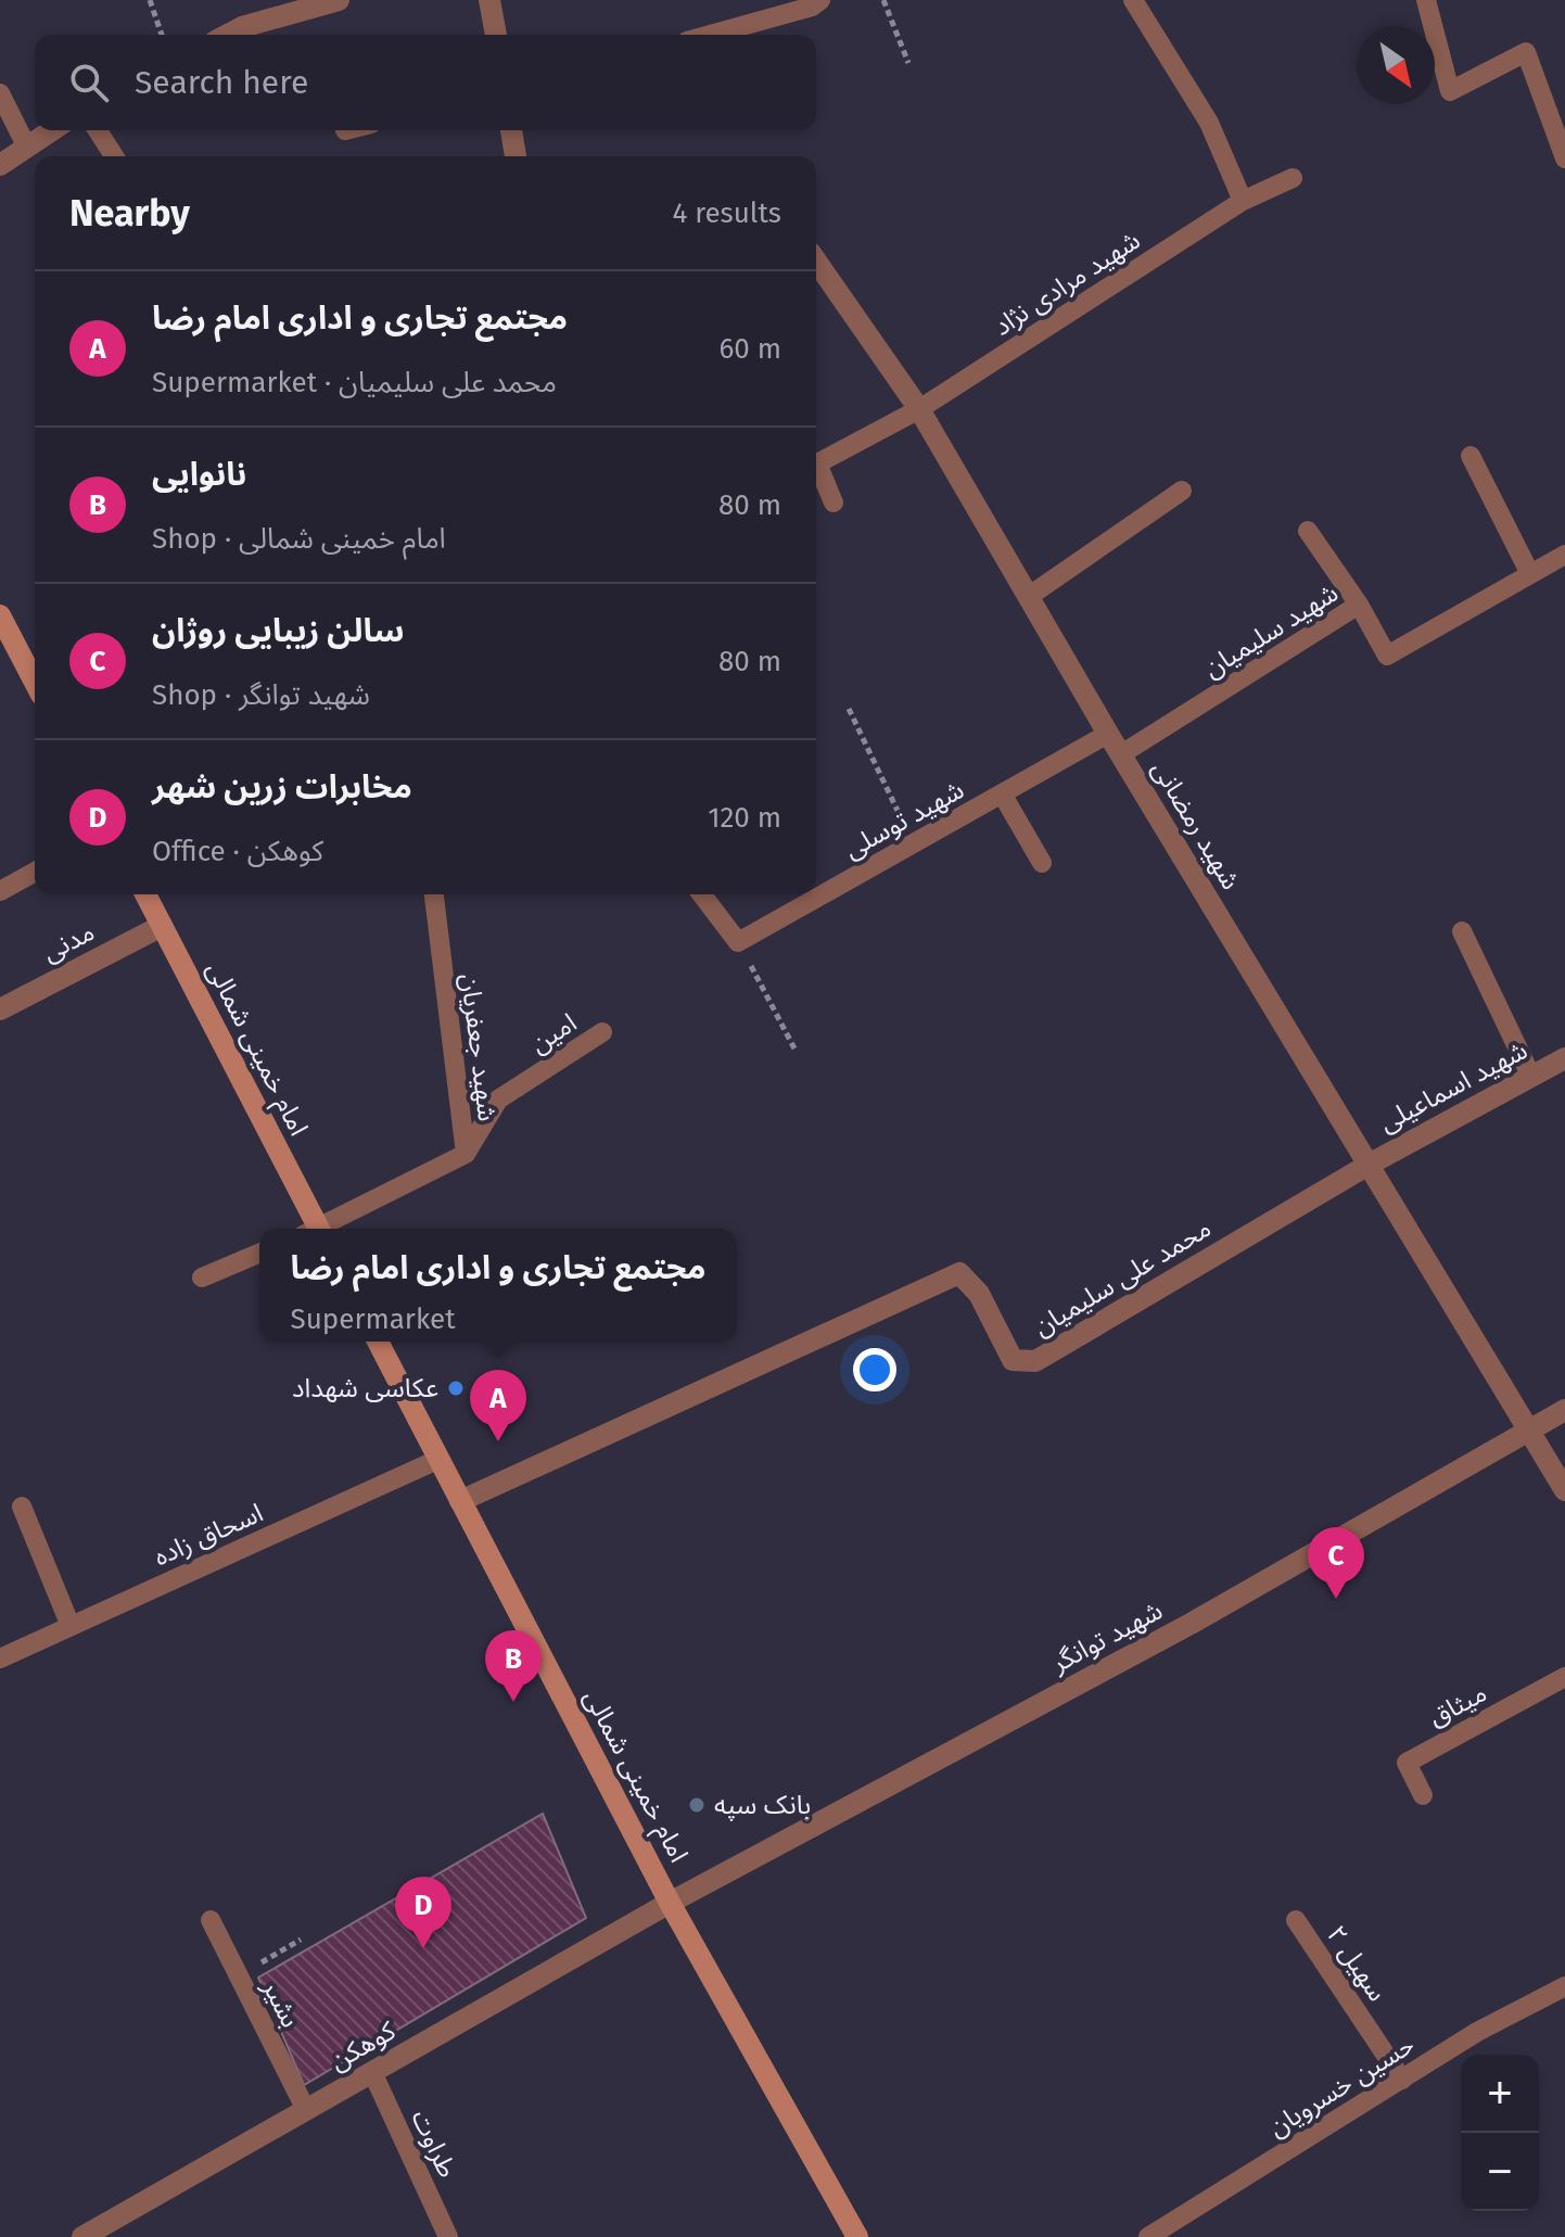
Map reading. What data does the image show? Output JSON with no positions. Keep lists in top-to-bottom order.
{
  "streets": {
    "main road": ["امام خمینی شمالی"],
    "street": [
      "شهید رمضانی",
      "مدنی",
      "شهید اسماعیلی",
      "محمد علی سلیمیان",
      "شهید توانگر",
      "کوهکن"
    ],
    "lane": [
      "شهید مرادی نژاد",
      "شهید سلیمیان",
      "شهید توسلی",
      "امین",
      "شهید جعفریان",
      "اسحاق زاده",
      "میثاق",
      "سهیل ۲",
      "بشیر",
      "حسین خسرویان",
      "طراوت"
    ]
  },
  "crossings": [
    ["شهید مرادی نژاد", "شهید رمضانی"],
    ["شهید سلیمیان", "شهید رمضانی"],
    ["شهید توسلی", "شهید رمضانی"],
    ["شهید رمضانی", "شهید اسماعیلی"],
    ["شهید رمضانی", "محمد علی سلیمیان"],
    ["شهید رمضانی", "شهید توانگر"],
    ["مدنی", "امام خمینی شمالی"],
    ["امین", "شهید جعفریان"],
    ["امام خمینی شمالی", "محمد علی سلیمیان"],
    ["امام خمینی شمالی", "اسحاق زاده"],
    ["امام خمینی شمالی", "شهید توانگر"],
    ["امام خمینی شمالی", "کوهکن"],
    ["شهید اسماعیلی", "محمد علی سلیمیان"],
    ["شهید توانگر", "کوهکن"],
    ["سهیل ۲", "حسین خسرویان"],
    ["بشیر", "کوهکن"],
    ["کوهکن", "طراوت"]
  ],
  "places": ["عکاسی شهداد", "بانک سپه"],
  "north": "bottom right",
  "page": {
    "search": "Search here",
    "heading": ["Nearby", "4 results"],
    "list": [
      {
        "mark": "A",
        "name": "مجتمع تجاری و اداری امام رضا",
        "note": "Supermarket · محمد علی سلیمیان",
        "value": "60 m"
      },
      {
        "mark": "B",
        "name": "نانوایی",
        "note": "Shop · امام خمینی شمالی",
        "value": "80 m"
      },
      {
        "mark": "C",
        "name": "سالن زیبایی روژان",
        "note": "Shop · شهید توانگر",
        "value": "80 m"
      },
      {
        "mark": "D",
        "name": "مخابرات زرین شهر",
        "note": "Office · کوهکن",
        "value": "120 m"
      }
    ],
    "popup": ["مجتمع تجاری و اداری امام رضا", "Supermarket"],
    "pins": [
      "A",
      "C",
      "B",
      "D"
    ],
    "map_buttons": ["+", "−"]
  }
}
